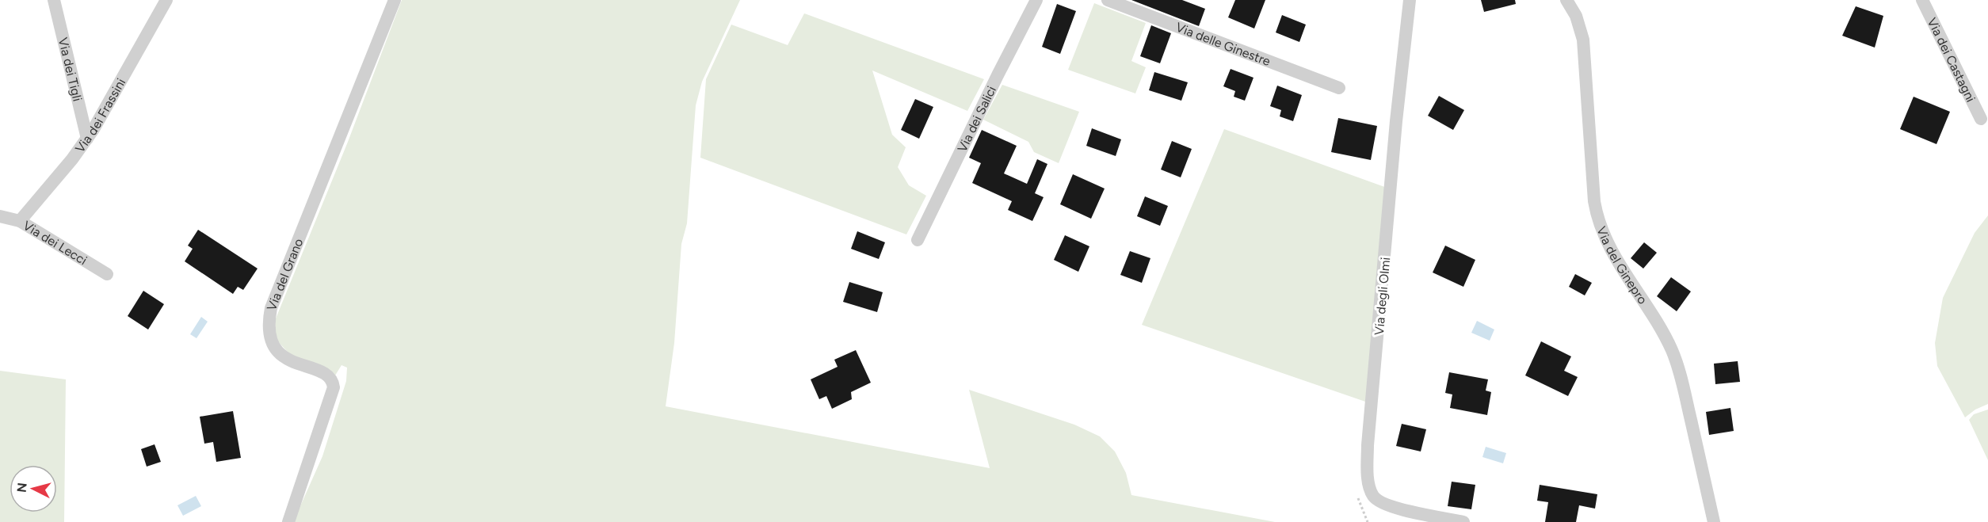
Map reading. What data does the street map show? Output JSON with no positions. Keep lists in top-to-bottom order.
{
  "streets": {
    "street": [
      "Via delle Ginestre",
      "Via dei Castagni",
      "Via dei Tigli",
      "Via dei Frassini",
      "Via dei Salici",
      "Via dei Lecci",
      "Via del Ginepro",
      "Via del Grano",
      "Via degli Olmi"
    ]
  },
  "crossings": [
    ["Via dei Tigli", "Via dei Frassini"],
    ["Via dei Frassini", "Via dei Lecci"]
  ],
  "north": "left"
}
